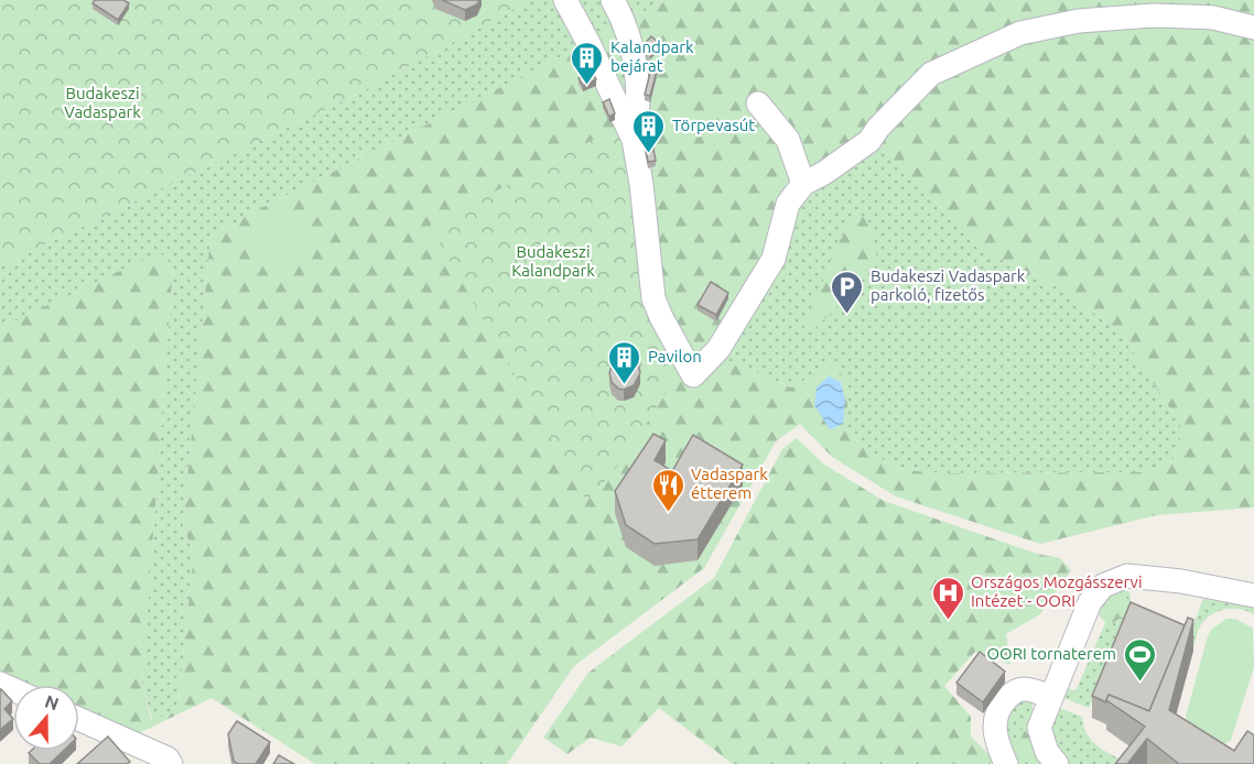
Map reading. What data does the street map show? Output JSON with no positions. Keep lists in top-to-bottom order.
{
  "parks": ["Budakeszi Vadaspark", "Budakeszi Kalandpark"],
  "places": {
    "building": ["Kalandpark bejárat", "Törpevasút", "Pavilon"],
    "parking": ["Budakeszi Vadaspark parkoló, fizetős"],
    "restaurant": ["Vadaspark étterem"],
    "hospital": ["Országos Mozgásszervi Intézet - OORI"],
    "sports": ["OORI tornaterem"]
  },
  "north": "top"
}
